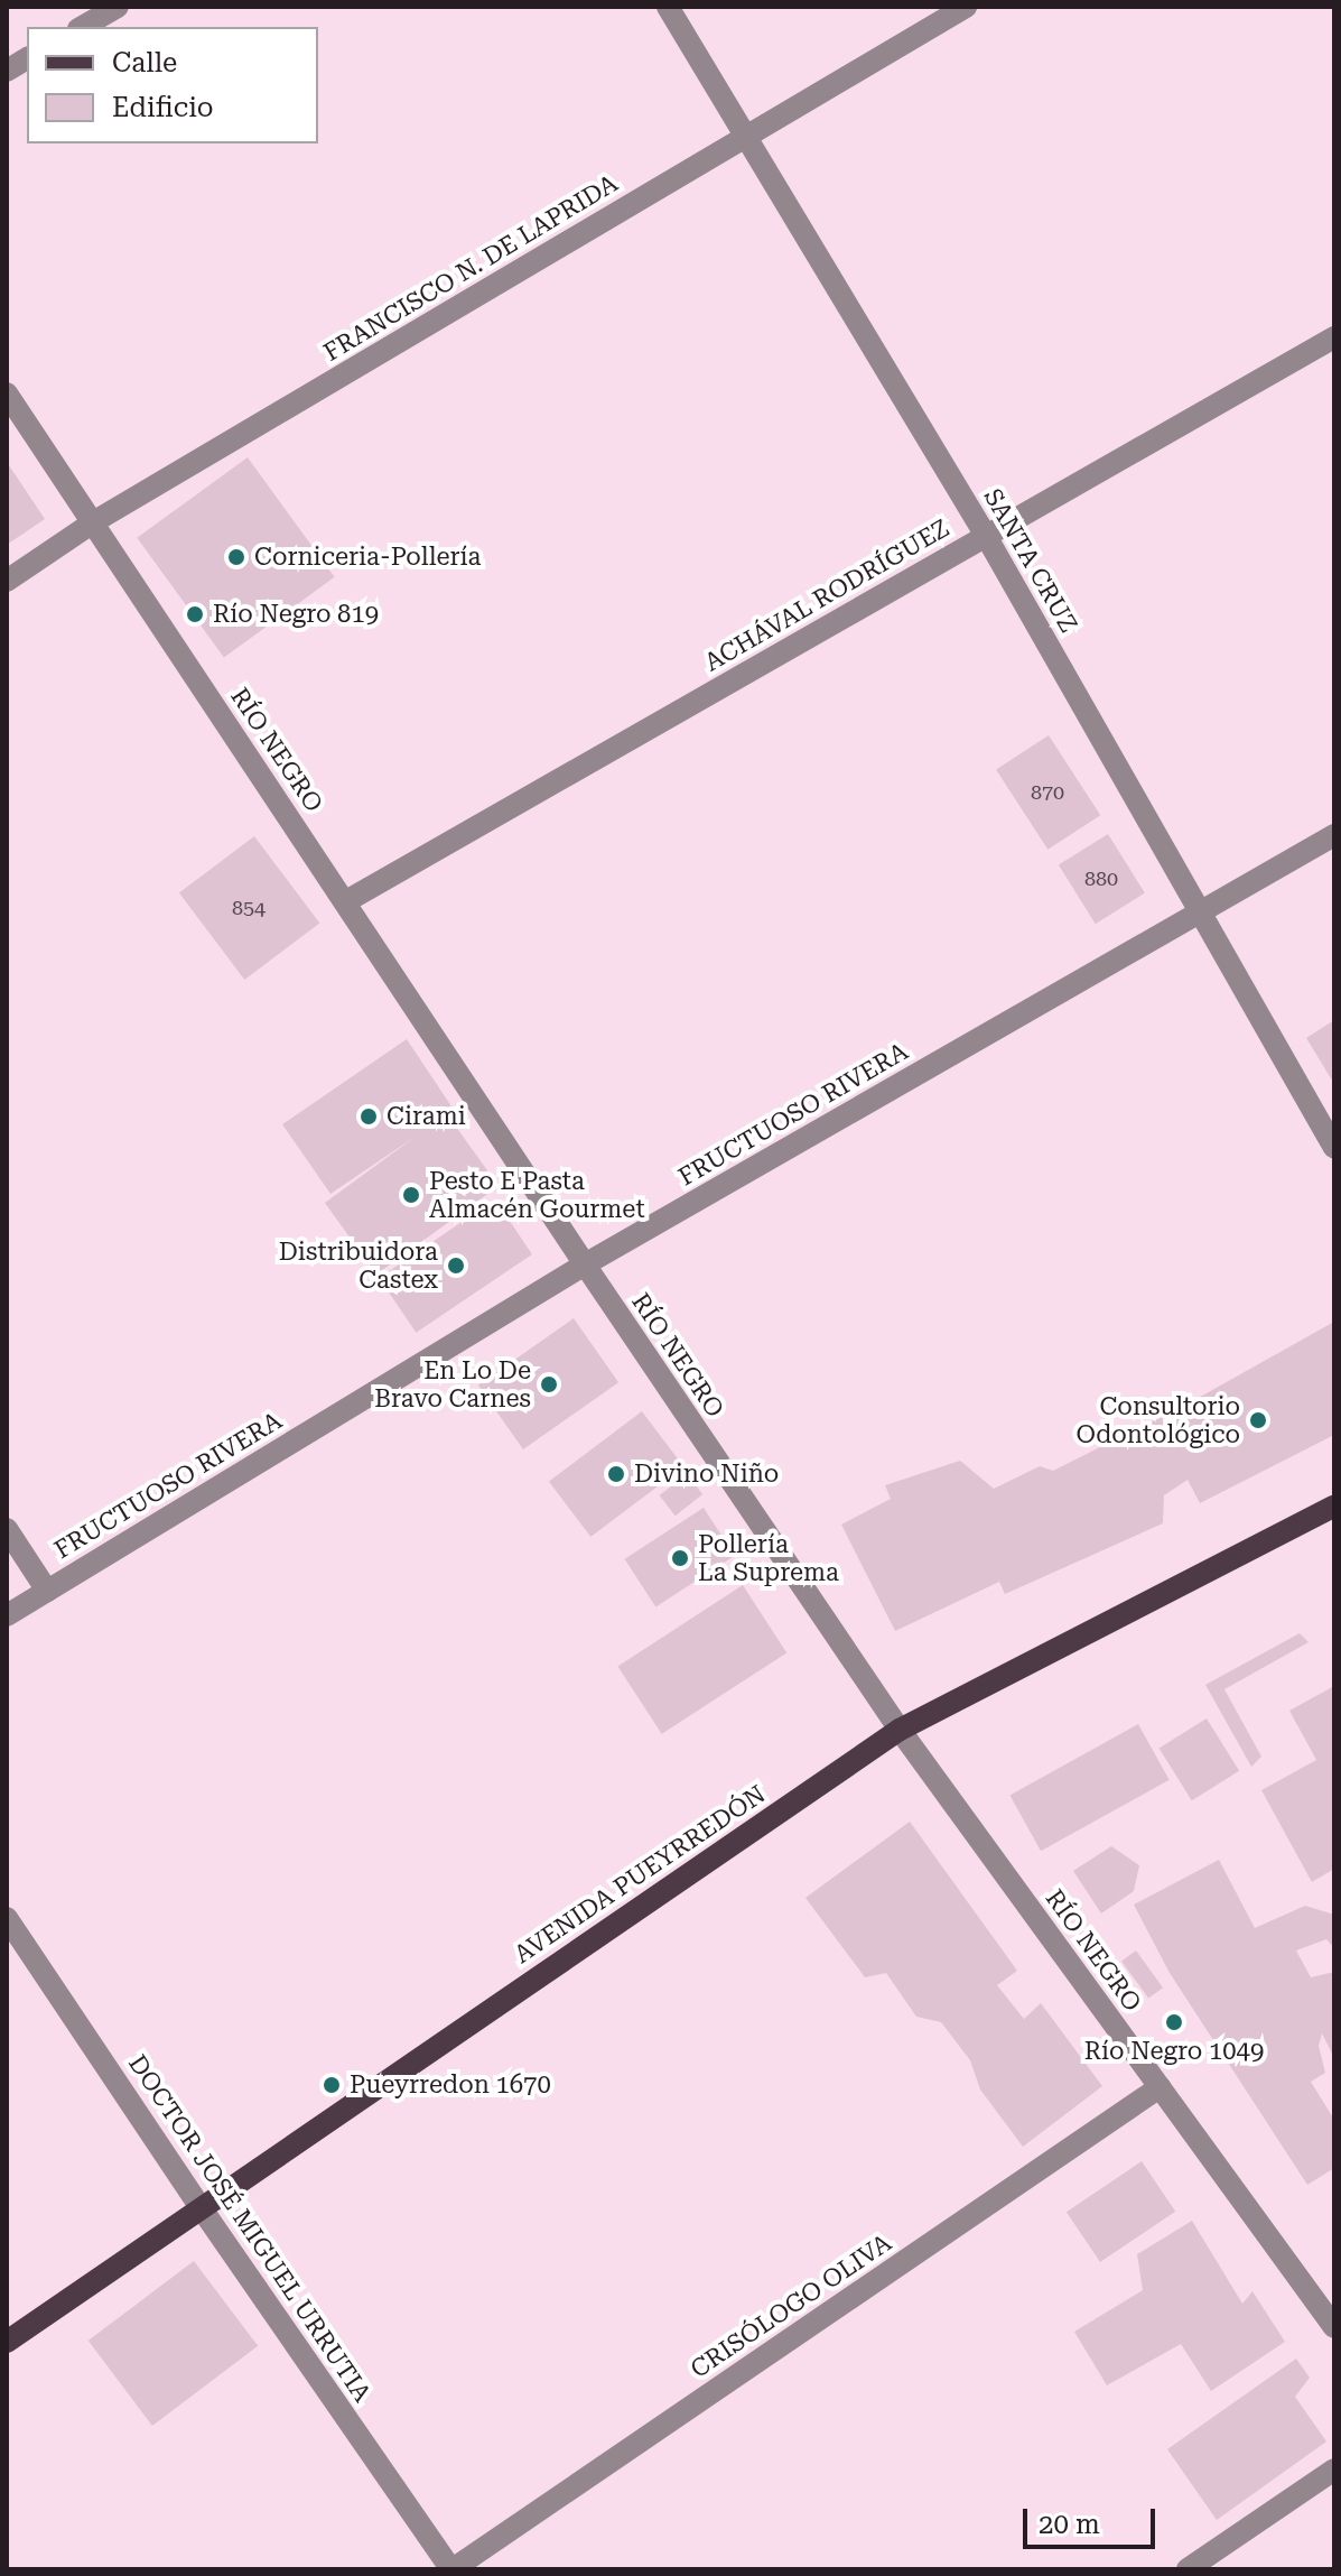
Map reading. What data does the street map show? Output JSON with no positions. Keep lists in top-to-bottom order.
{
  "streets": {
    "main road": ["AVENIDA PUEYRREDÓN"],
    "street": [
      "FRANCISCO N. DE LAPRIDA",
      "SANTA CRUZ",
      "ACHÁVAL RODRÍGUEZ",
      "RÍO NEGRO",
      "FRUCTUOSO RIVERA",
      "DOCTOR JOSÉ MIGUEL URRUTIA",
      "CRISÓLOGO OLIVA"
    ]
  },
  "crossings": [
    ["FRANCISCO N. DE LAPRIDA", "SANTA CRUZ"],
    ["FRANCISCO N. DE LAPRIDA", "RÍO NEGRO"],
    ["SANTA CRUZ", "ACHÁVAL RODRÍGUEZ"],
    ["SANTA CRUZ", "FRUCTUOSO RIVERA"],
    ["ACHÁVAL RODRÍGUEZ", "RÍO NEGRO"],
    ["RÍO NEGRO", "FRUCTUOSO RIVERA"],
    ["RÍO NEGRO", "AVENIDA PUEYRREDÓN"],
    ["RÍO NEGRO", "CRISÓLOGO OLIVA"],
    ["AVENIDA PUEYRREDÓN", "DOCTOR JOSÉ MIGUEL URRUTIA"],
    ["DOCTOR JOSÉ MIGUEL URRUTIA", "CRISÓLOGO OLIVA"]
  ],
  "places": [
    "Corniceria-Pollería",
    "Río Negro 819",
    "Cirami",
    "Pesto E Pasta Almacén Gourmet",
    "Distribuidora Castex",
    "En Lo De Bravo Carnes",
    "Consultorio Odontológico",
    "Divino Niño",
    "Pollería La Suprema",
    "Río Negro 1049",
    "Pueyrredon 1670"
  ],
  "house_numbers": ["870", "880", "854"],
  "legend": ["Calle", "Edificio"],
  "scale_bar": "20 m"
}
